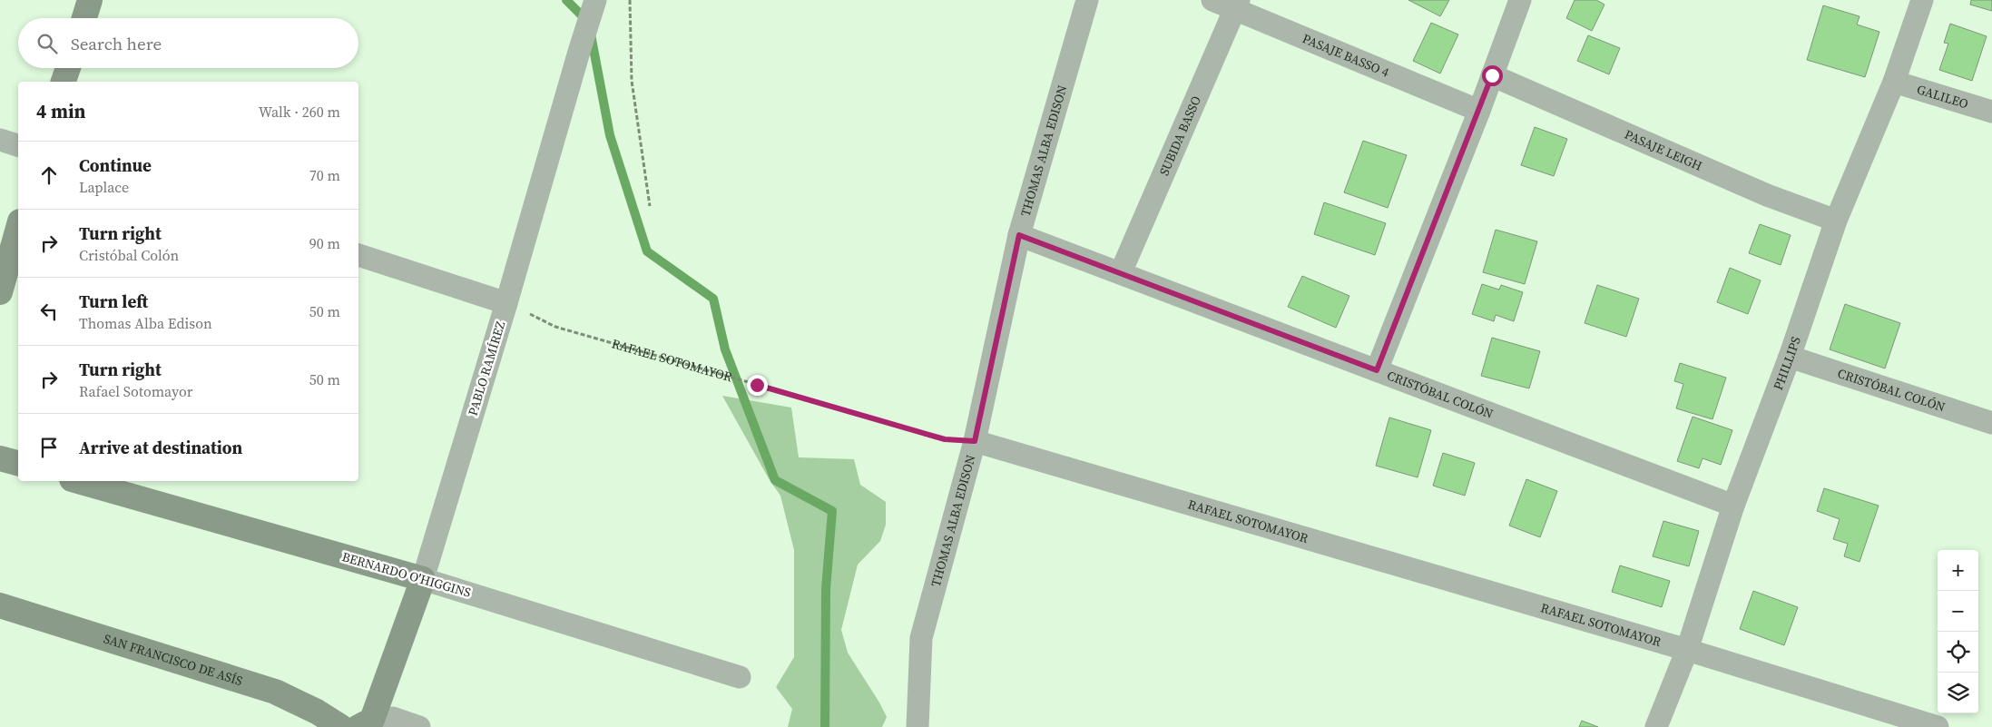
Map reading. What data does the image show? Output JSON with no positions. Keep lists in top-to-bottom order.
{
  "streets": {
    "main road": ["PABLO RAMÍREZ", "BERNARDO O'HIGGINS", "SAN FRANCISCO DE ASÍS"],
    "street": [
      "PASAJE BASSO 4",
      "GALILEO",
      "SUBIDA BASSO",
      "PASAJE LEIGH",
      "THOMAS ALBA EDISON",
      "RAFAEL SOTOMAYOR",
      "PHILLIPS",
      "CRISTÓBAL COLÓN"
    ]
  },
  "crossings": [
    ["PASAJE BASSO 4", "SUBIDA BASSO"],
    ["GALILEO", "PHILLIPS"],
    ["SUBIDA BASSO", "CRISTÓBAL COLÓN"],
    ["PASAJE LEIGH", "PHILLIPS"],
    ["THOMAS ALBA EDISON", "RAFAEL SOTOMAYOR"],
    ["THOMAS ALBA EDISON", "CRISTÓBAL COLÓN"],
    ["RAFAEL SOTOMAYOR", "PHILLIPS"],
    ["PHILLIPS", "CRISTÓBAL COLÓN"],
    ["PABLO RAMÍREZ", "BERNARDO O'HIGGINS"]
  ],
  "page": {
    "search": "Search here",
    "heading": ["4 min", "Walk · 260 m"],
    "list": [
      ["Continue", "Laplace", "70 m"],
      ["Turn right", "Cristóbal Colón", "90 m"],
      ["Turn left", "Thomas Alba Edison", "50 m"],
      ["Turn right", "Rafael Sotomayor", "50 m"],
      "Arrive at destination"
    ],
    "map_buttons": ["+", "−"]
  }
}
